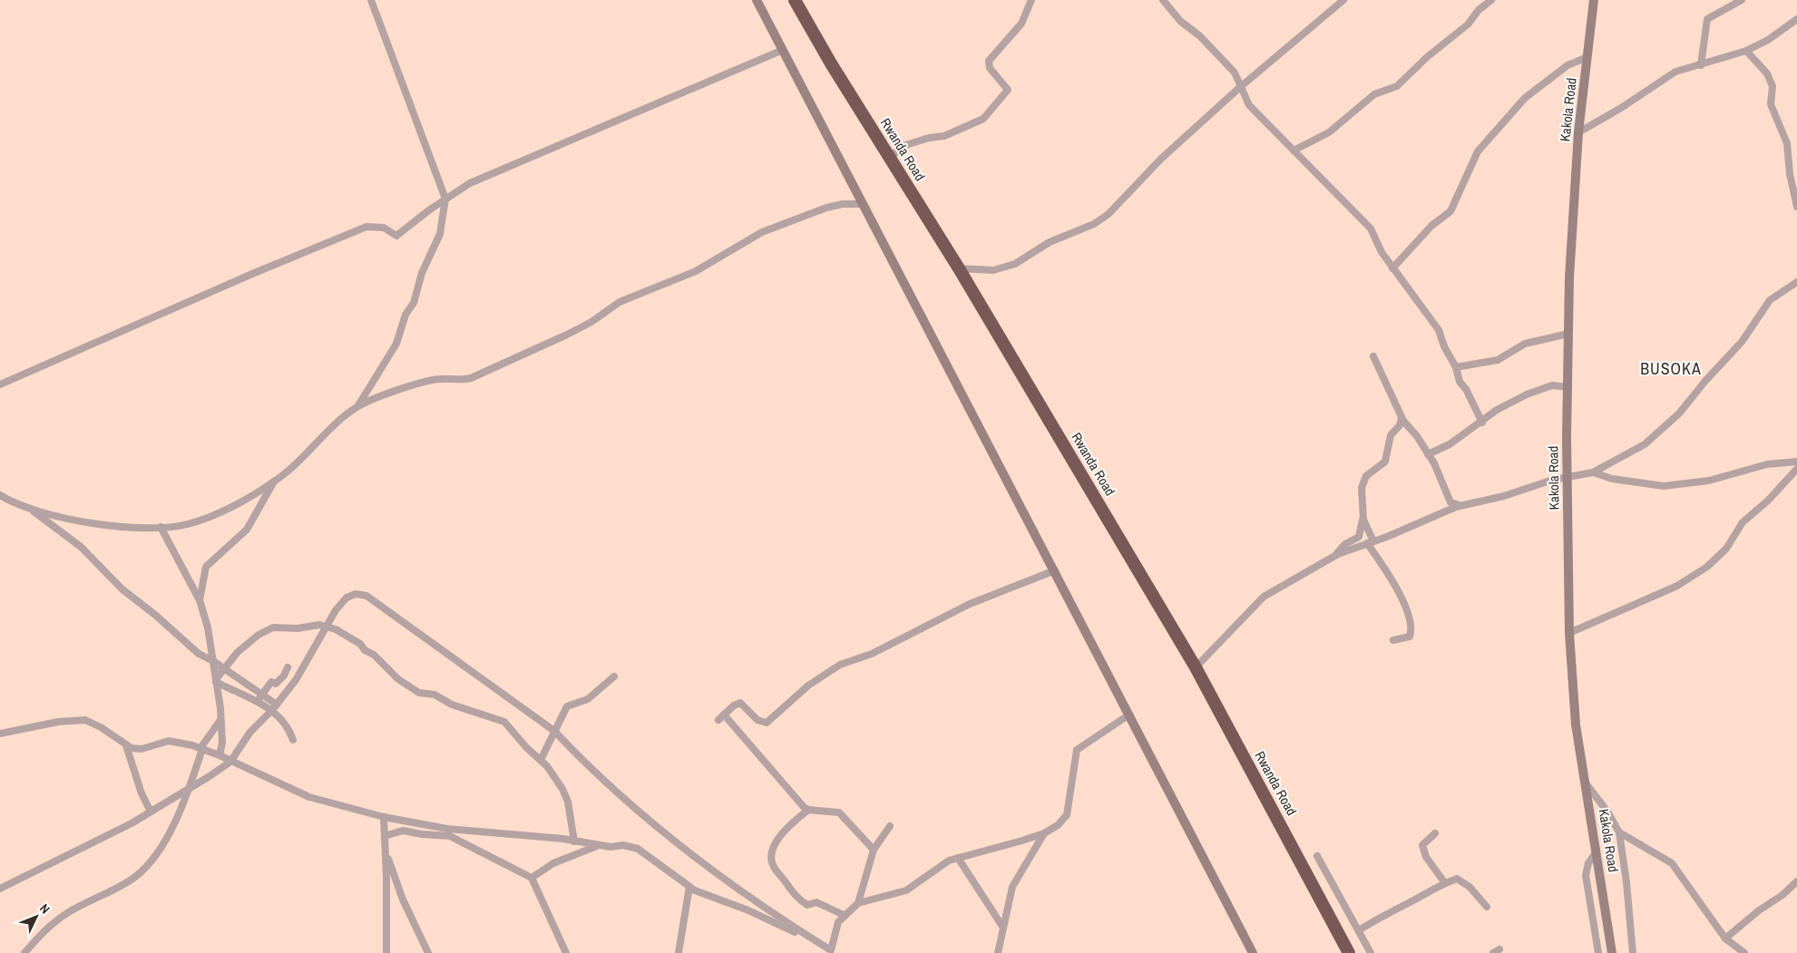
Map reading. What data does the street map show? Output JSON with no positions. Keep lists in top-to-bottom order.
{
  "streets": {
    "highway": ["Rwanda Road"],
    "street": ["Kakola Road"]
  },
  "districts": ["BUSOKA"],
  "north": "top right"
}
